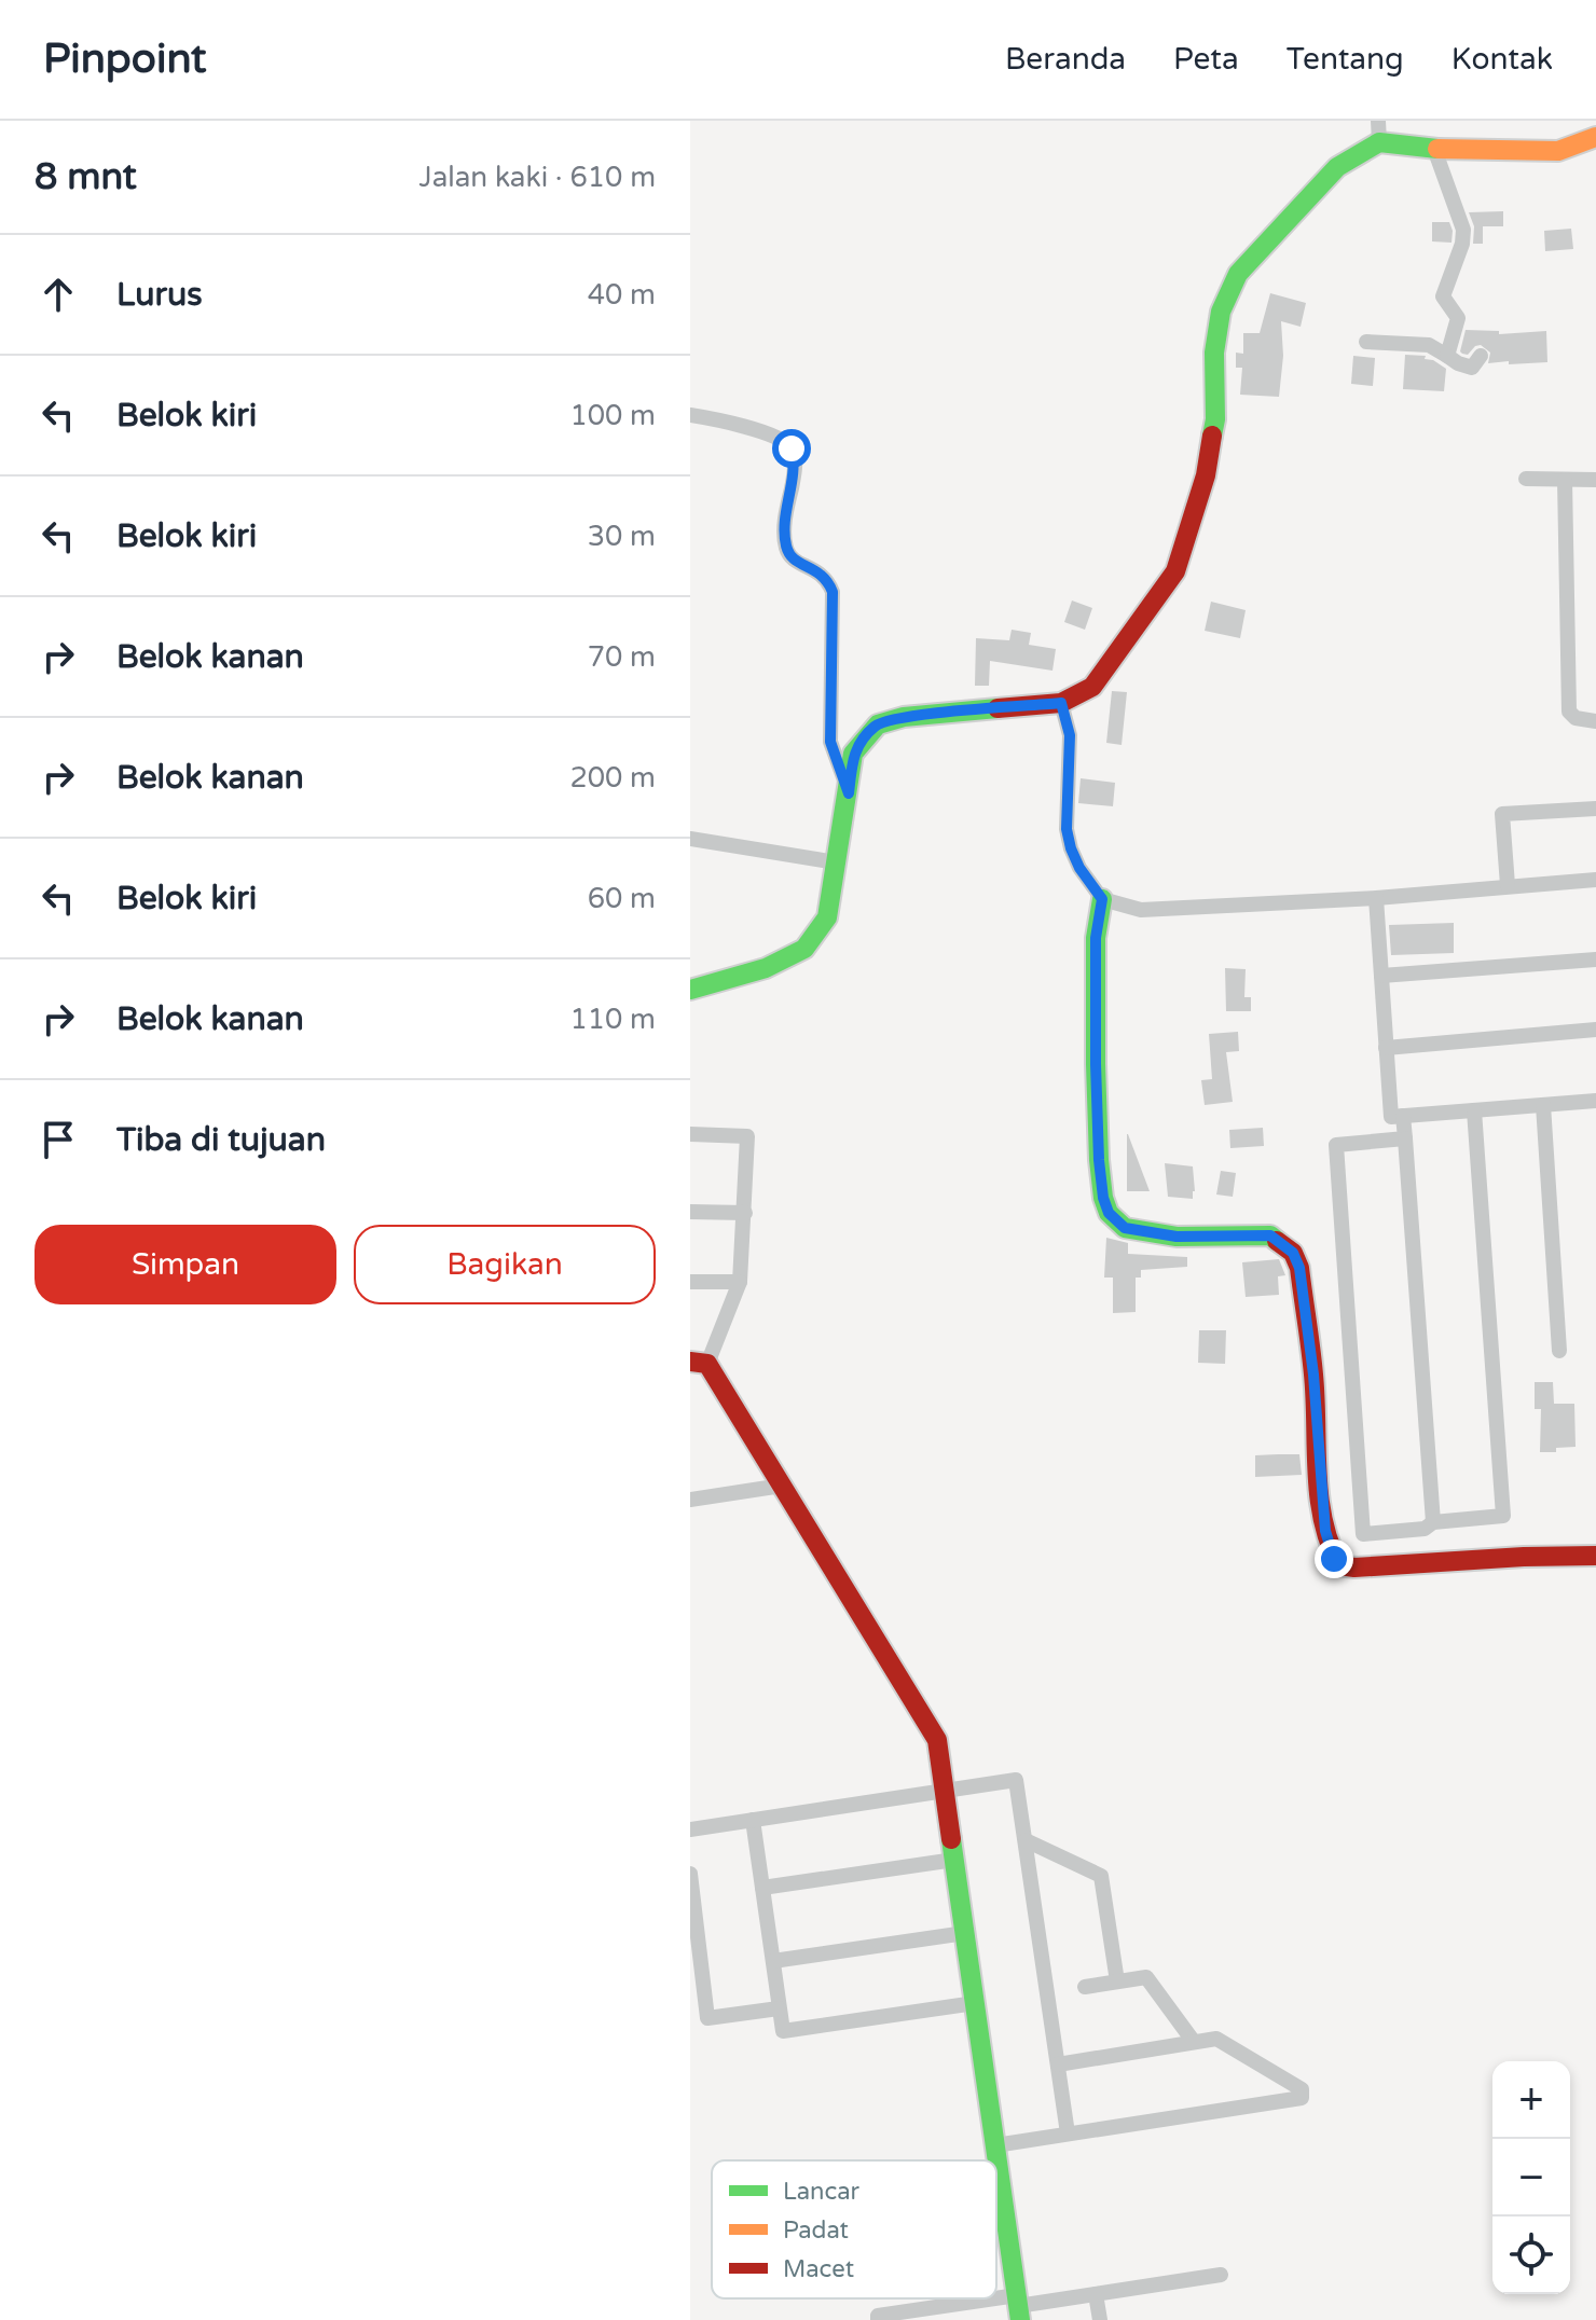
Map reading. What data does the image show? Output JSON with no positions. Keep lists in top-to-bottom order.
{
  "legend": ["Lancar", "Padat", "Macet"],
  "page": {
    "header": "Pinpoint",
    "nav": [
      "Beranda",
      "Peta",
      "Tentang",
      "Kontak"
    ],
    "heading": ["8 mnt", "Jalan kaki · 610 m"],
    "list": [
      ["Lurus", "40 m"],
      ["Belok kiri", "100 m"],
      ["Belok kiri", "30 m"],
      ["Belok kanan", "70 m"],
      ["Belok kanan", "200 m"],
      ["Belok kiri", "60 m"],
      ["Belok kanan", "110 m"],
      "Tiba di tujuan"
    ],
    "buttons": ["Simpan", "Bagikan"],
    "map_buttons": ["+", "−"]
  }
}
